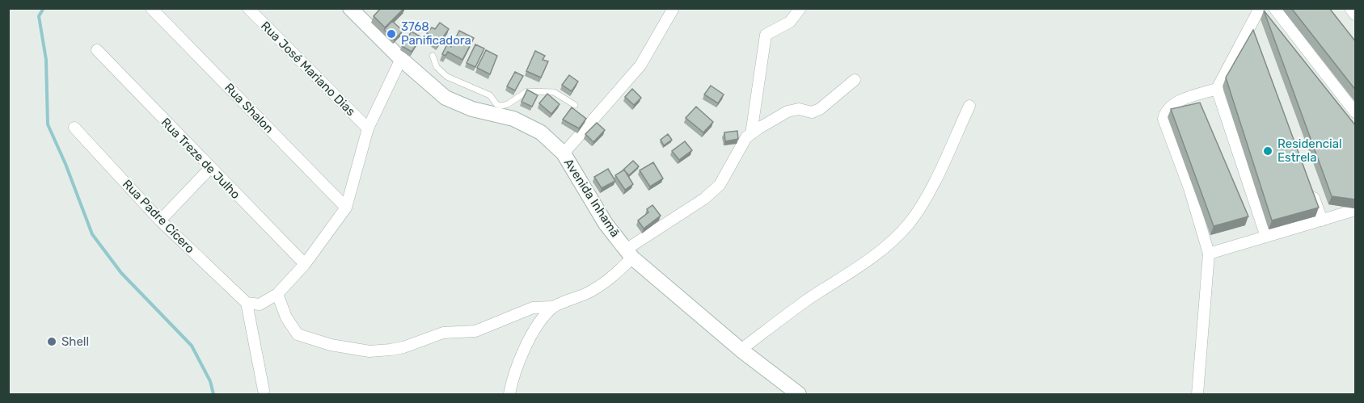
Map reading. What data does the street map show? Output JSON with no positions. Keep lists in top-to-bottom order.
{
  "streets": {
    "street": [
      "Rua José Mariano Dias",
      "Rua Shalon",
      "Rua Treze de Julho",
      "Avenida Inhamã",
      "Rua Padre Cícero"
    ]
  },
  "places": ["3768 Panificadora", "Residencial Estrela", "Shell"]
}
